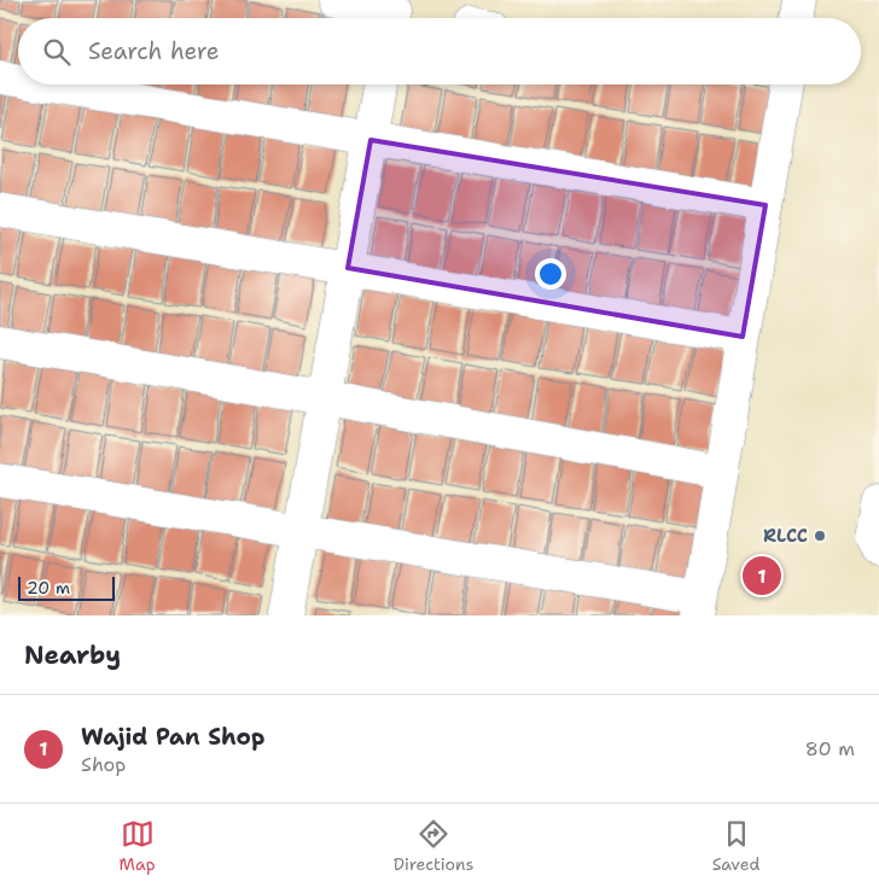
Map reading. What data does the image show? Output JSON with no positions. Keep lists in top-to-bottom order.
{
  "places": ["RLCC"],
  "scale_bar": "20 m",
  "page": {
    "search": "Search here",
    "pins": "1",
    "scale": "20 m",
    "heading": "Nearby",
    "list": [
      {
        "mark": "1",
        "name": "Wajid Pan Shop",
        "note": "Shop",
        "value": "80 m"
      }
    ],
    "nav": ["Map", "Directions", "Saved"]
  }
}
